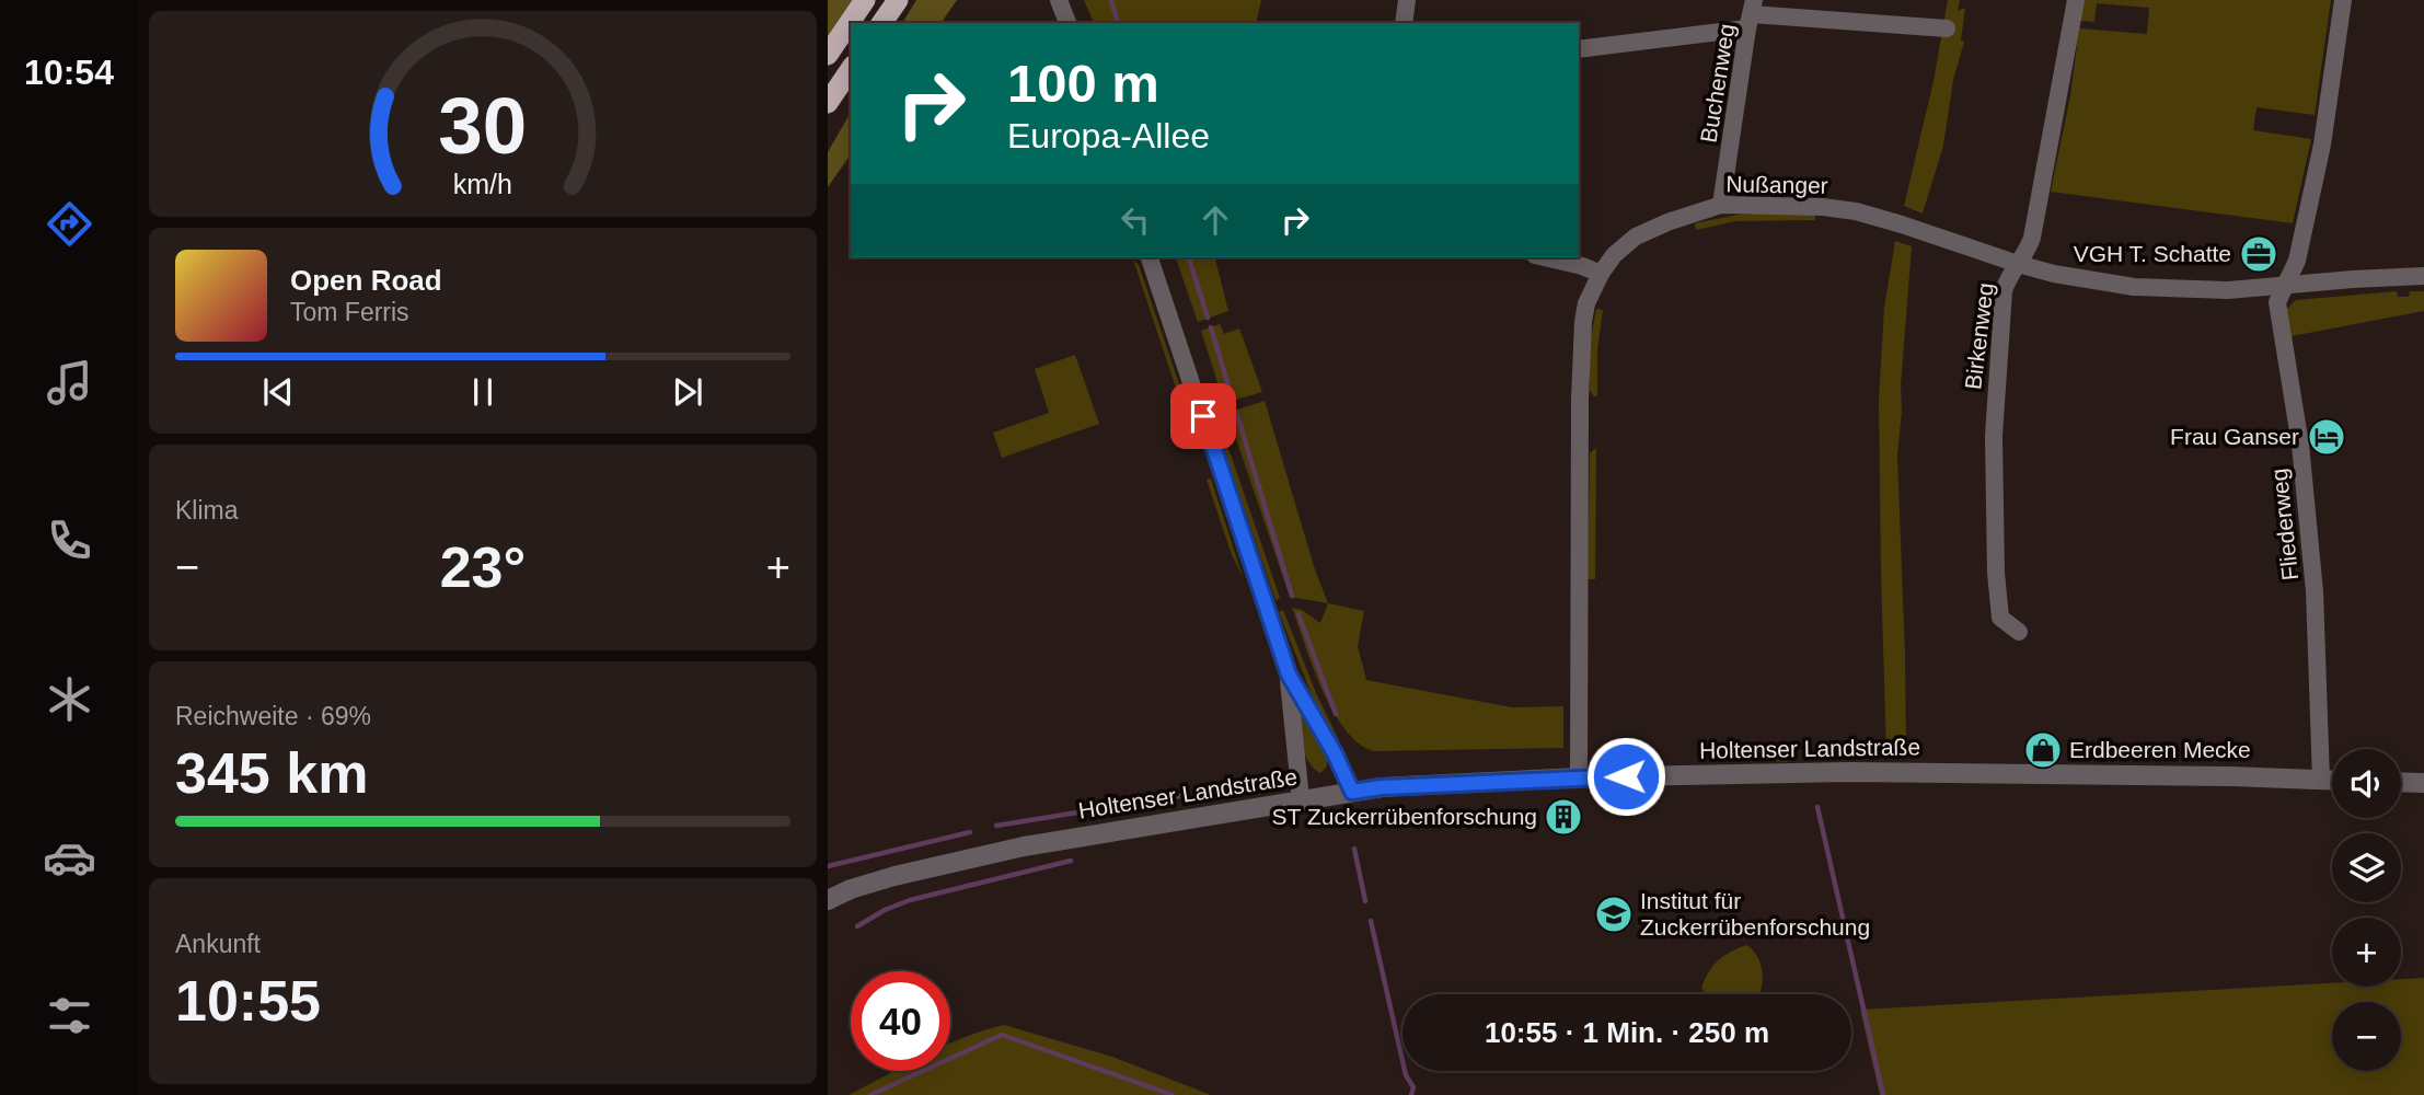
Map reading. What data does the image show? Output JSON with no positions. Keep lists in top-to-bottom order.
{
  "streets": {
    "street": [
      "Buchenweg",
      "Nußanger",
      "Birkenweg",
      "Fliederweg",
      "Holtenser Landstraße"
    ]
  },
  "crossings": [
    ["Buchenweg", "Nußanger"],
    ["Nußanger", "Birkenweg"],
    ["Nußanger", "Fliederweg"],
    ["Nußanger", "Holtenser Landstraße"],
    ["Fliederweg", "Holtenser Landstraße"]
  ],
  "places": {
    "office": ["VGH T. Schatte"],
    "hotel": ["Frau Ganser"],
    "shop": ["Erdbeeren Mecke"],
    "building": ["ST Zuckerrübenforschung"],
    "school or university": ["Institut für Zuckerrübenforschung"]
  },
  "page": {
    "tabs": "10:54",
    "turn": ["100 m", "Europa-Allee"],
    "song": ["Open Road", "Tom Ferris"],
    "tile": [
      "Klima",
      ["Reichweite · 69%", "345 km"],
      ["Ankunft", "10:55"]
    ],
    "heat": ["−", "23°", "+"],
    "map_buttons": ["+", "−"],
    "limit": "40",
    "trip": "10:55 · 1 Min. · 250 m",
    "gauge": ["30", "km/h"]
  }
}
